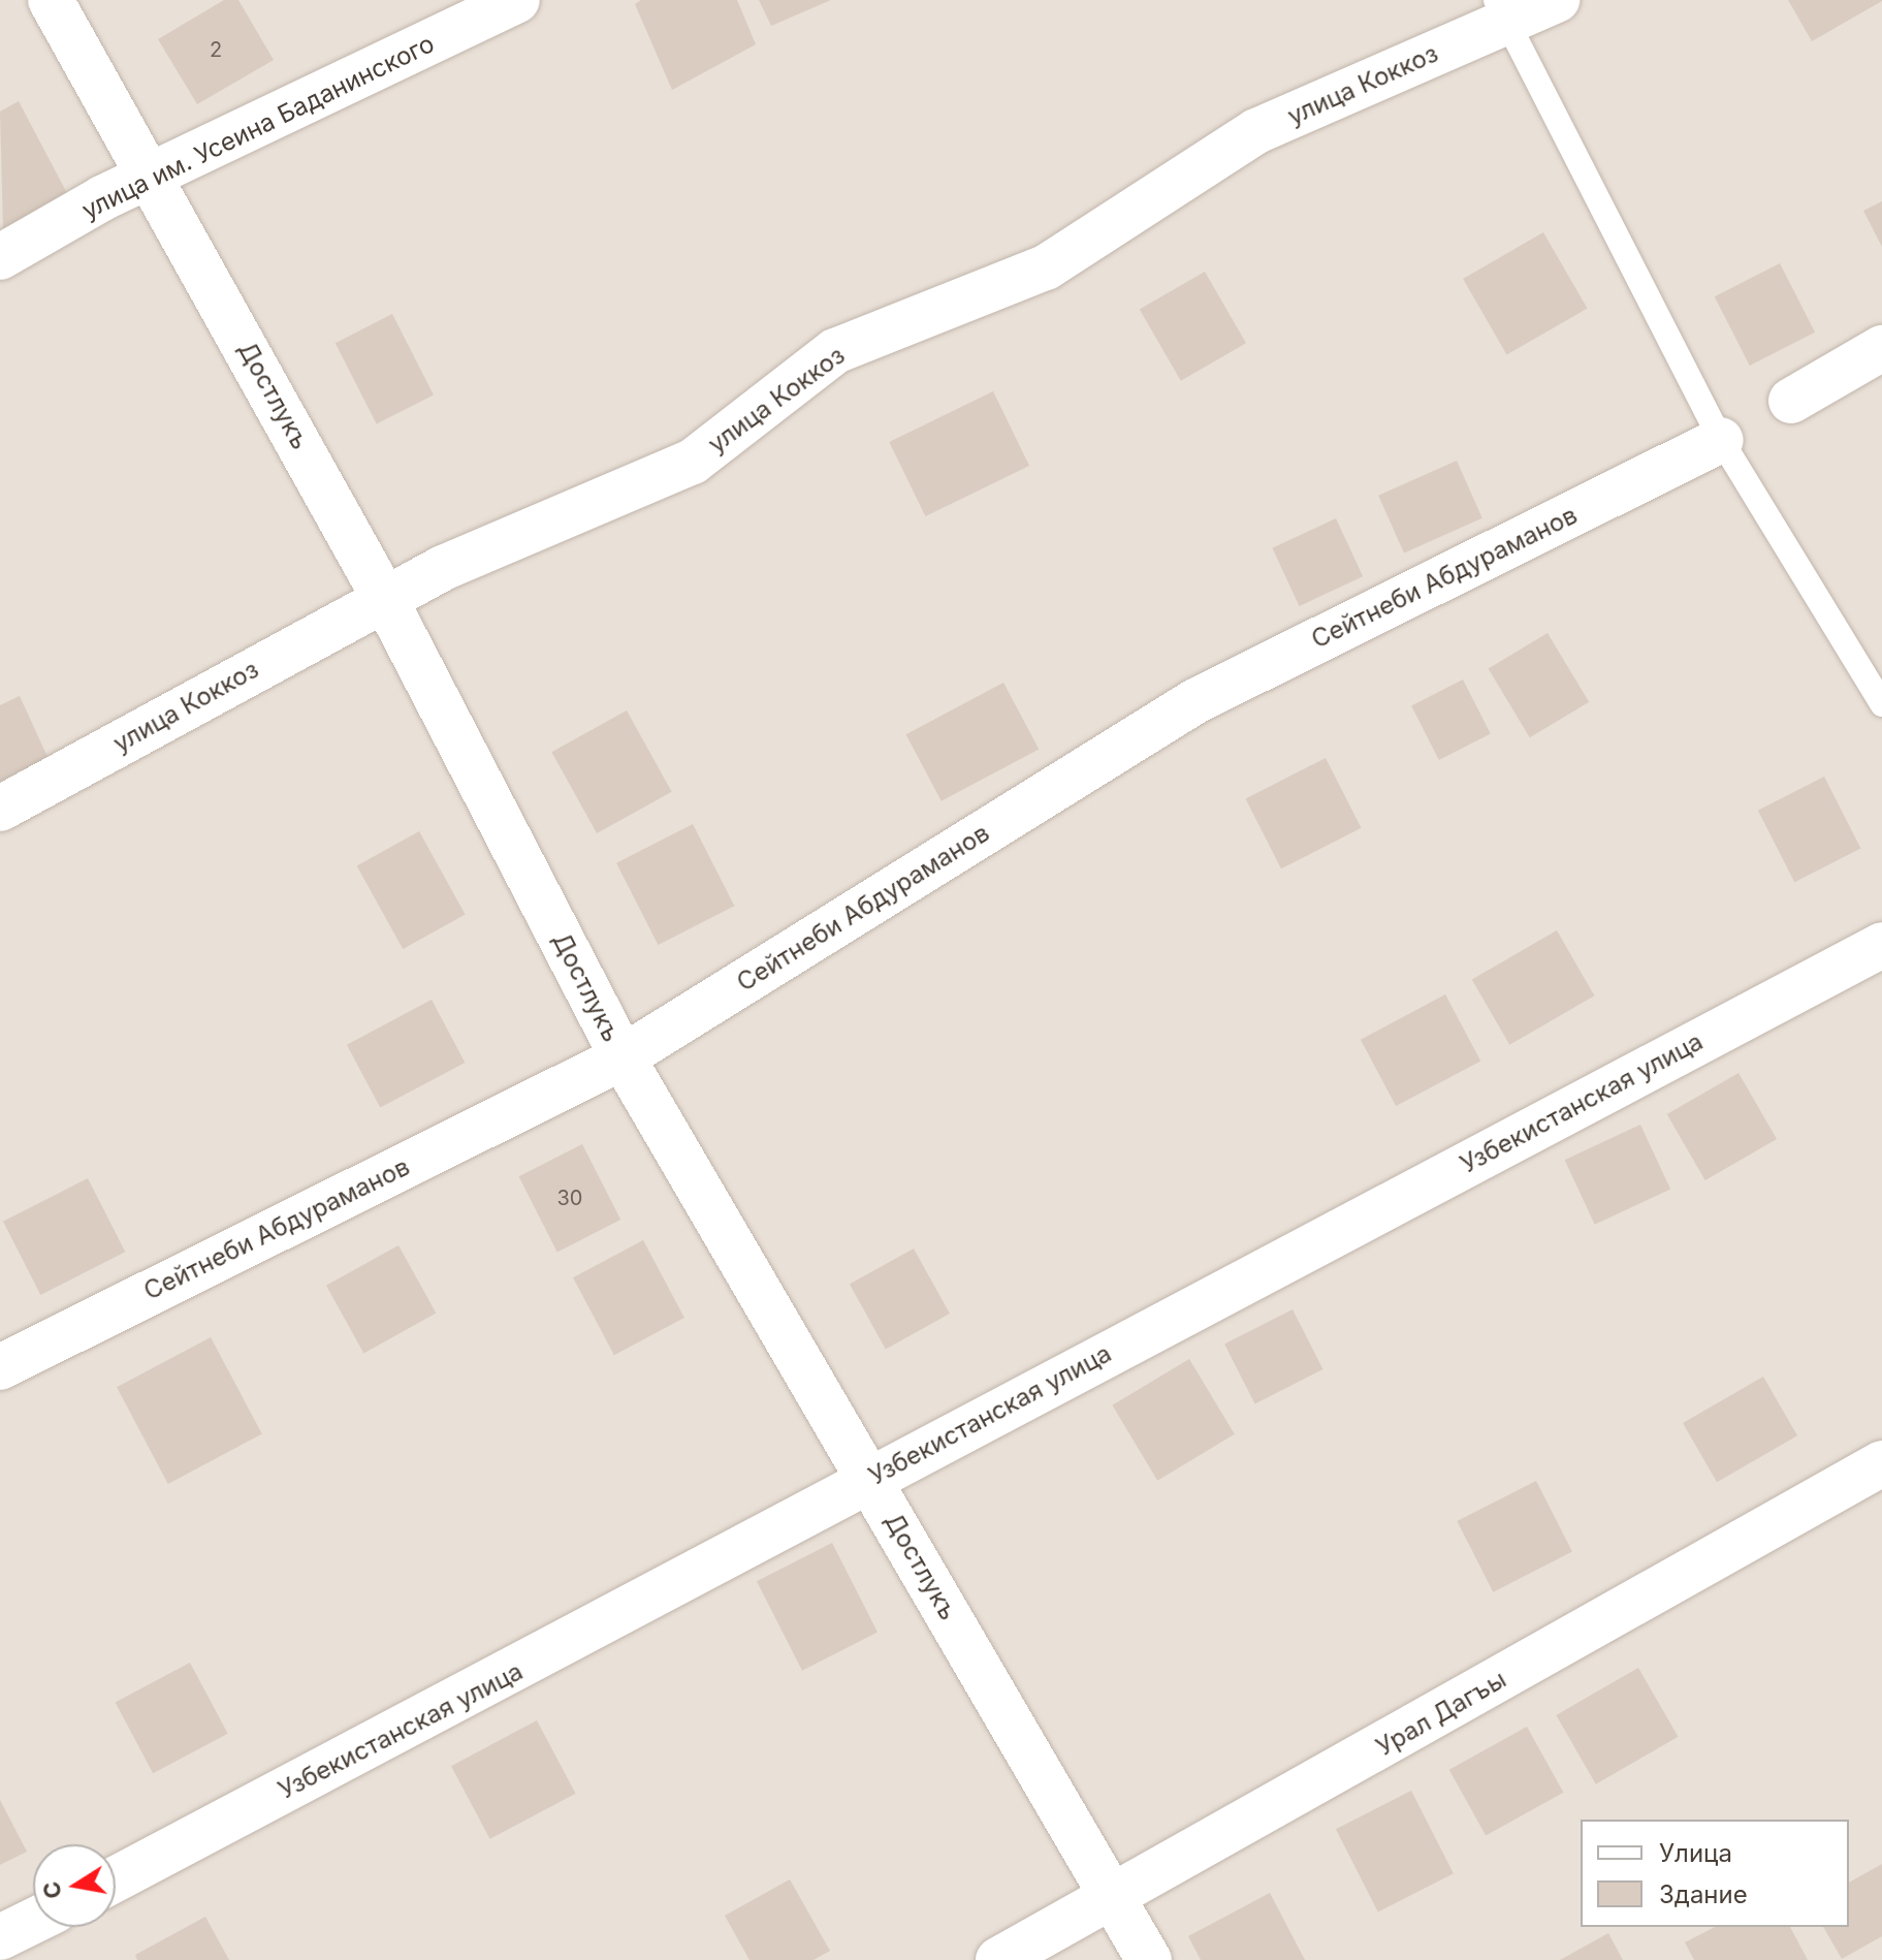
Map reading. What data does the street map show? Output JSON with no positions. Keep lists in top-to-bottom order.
{
  "streets": {
    "street": [
      "улица Коккоз",
      "улица им. Усеина Баданинского",
      "Достлукъ",
      "Сейтнеби Абдураманов",
      "Узбекистанская улица",
      "Урал Дагъы"
    ]
  },
  "crossings": [
    ["улица Коккоз", "Достлукъ"],
    ["улица им. Усеина Баданинского", "Достлукъ"],
    ["Достлукъ", "Сейтнеби Абдураманов"],
    ["Достлукъ", "Узбекистанская улица"],
    ["Достлукъ", "Урал Дагъы"]
  ],
  "house_numbers": ["2", "30"],
  "legend": ["Улица", "Здание"],
  "north": "left"
}
